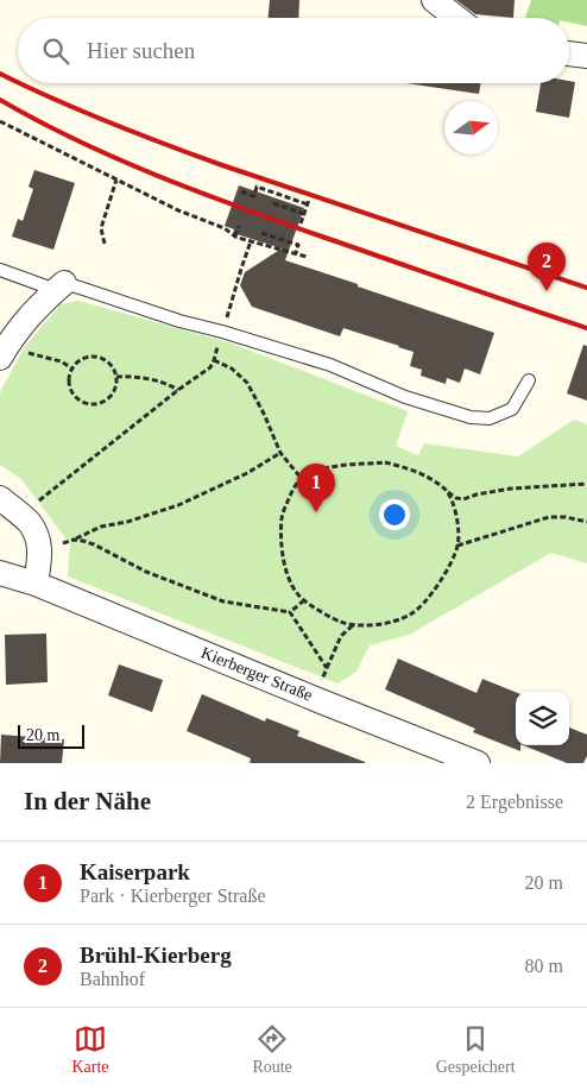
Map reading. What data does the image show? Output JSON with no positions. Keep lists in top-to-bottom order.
{
  "streets": {
    "street": ["Kierberger Straße"]
  },
  "scale_bar": "20 m",
  "north": "right",
  "page": {
    "search": "Hier suchen",
    "pins": ["2", "1"],
    "scale": "20 m",
    "heading": ["In der Nähe", "2 Ergebnisse"],
    "list": [
      {
        "mark": "1",
        "name": "Kaiserpark",
        "note": "Park · Kierberger Straße",
        "value": "20 m"
      },
      {
        "mark": "2",
        "name": "Brühl-Kierberg",
        "note": "Bahnhof",
        "value": "80 m"
      }
    ],
    "nav": ["Karte", "Route", "Gespeichert"]
  }
}
